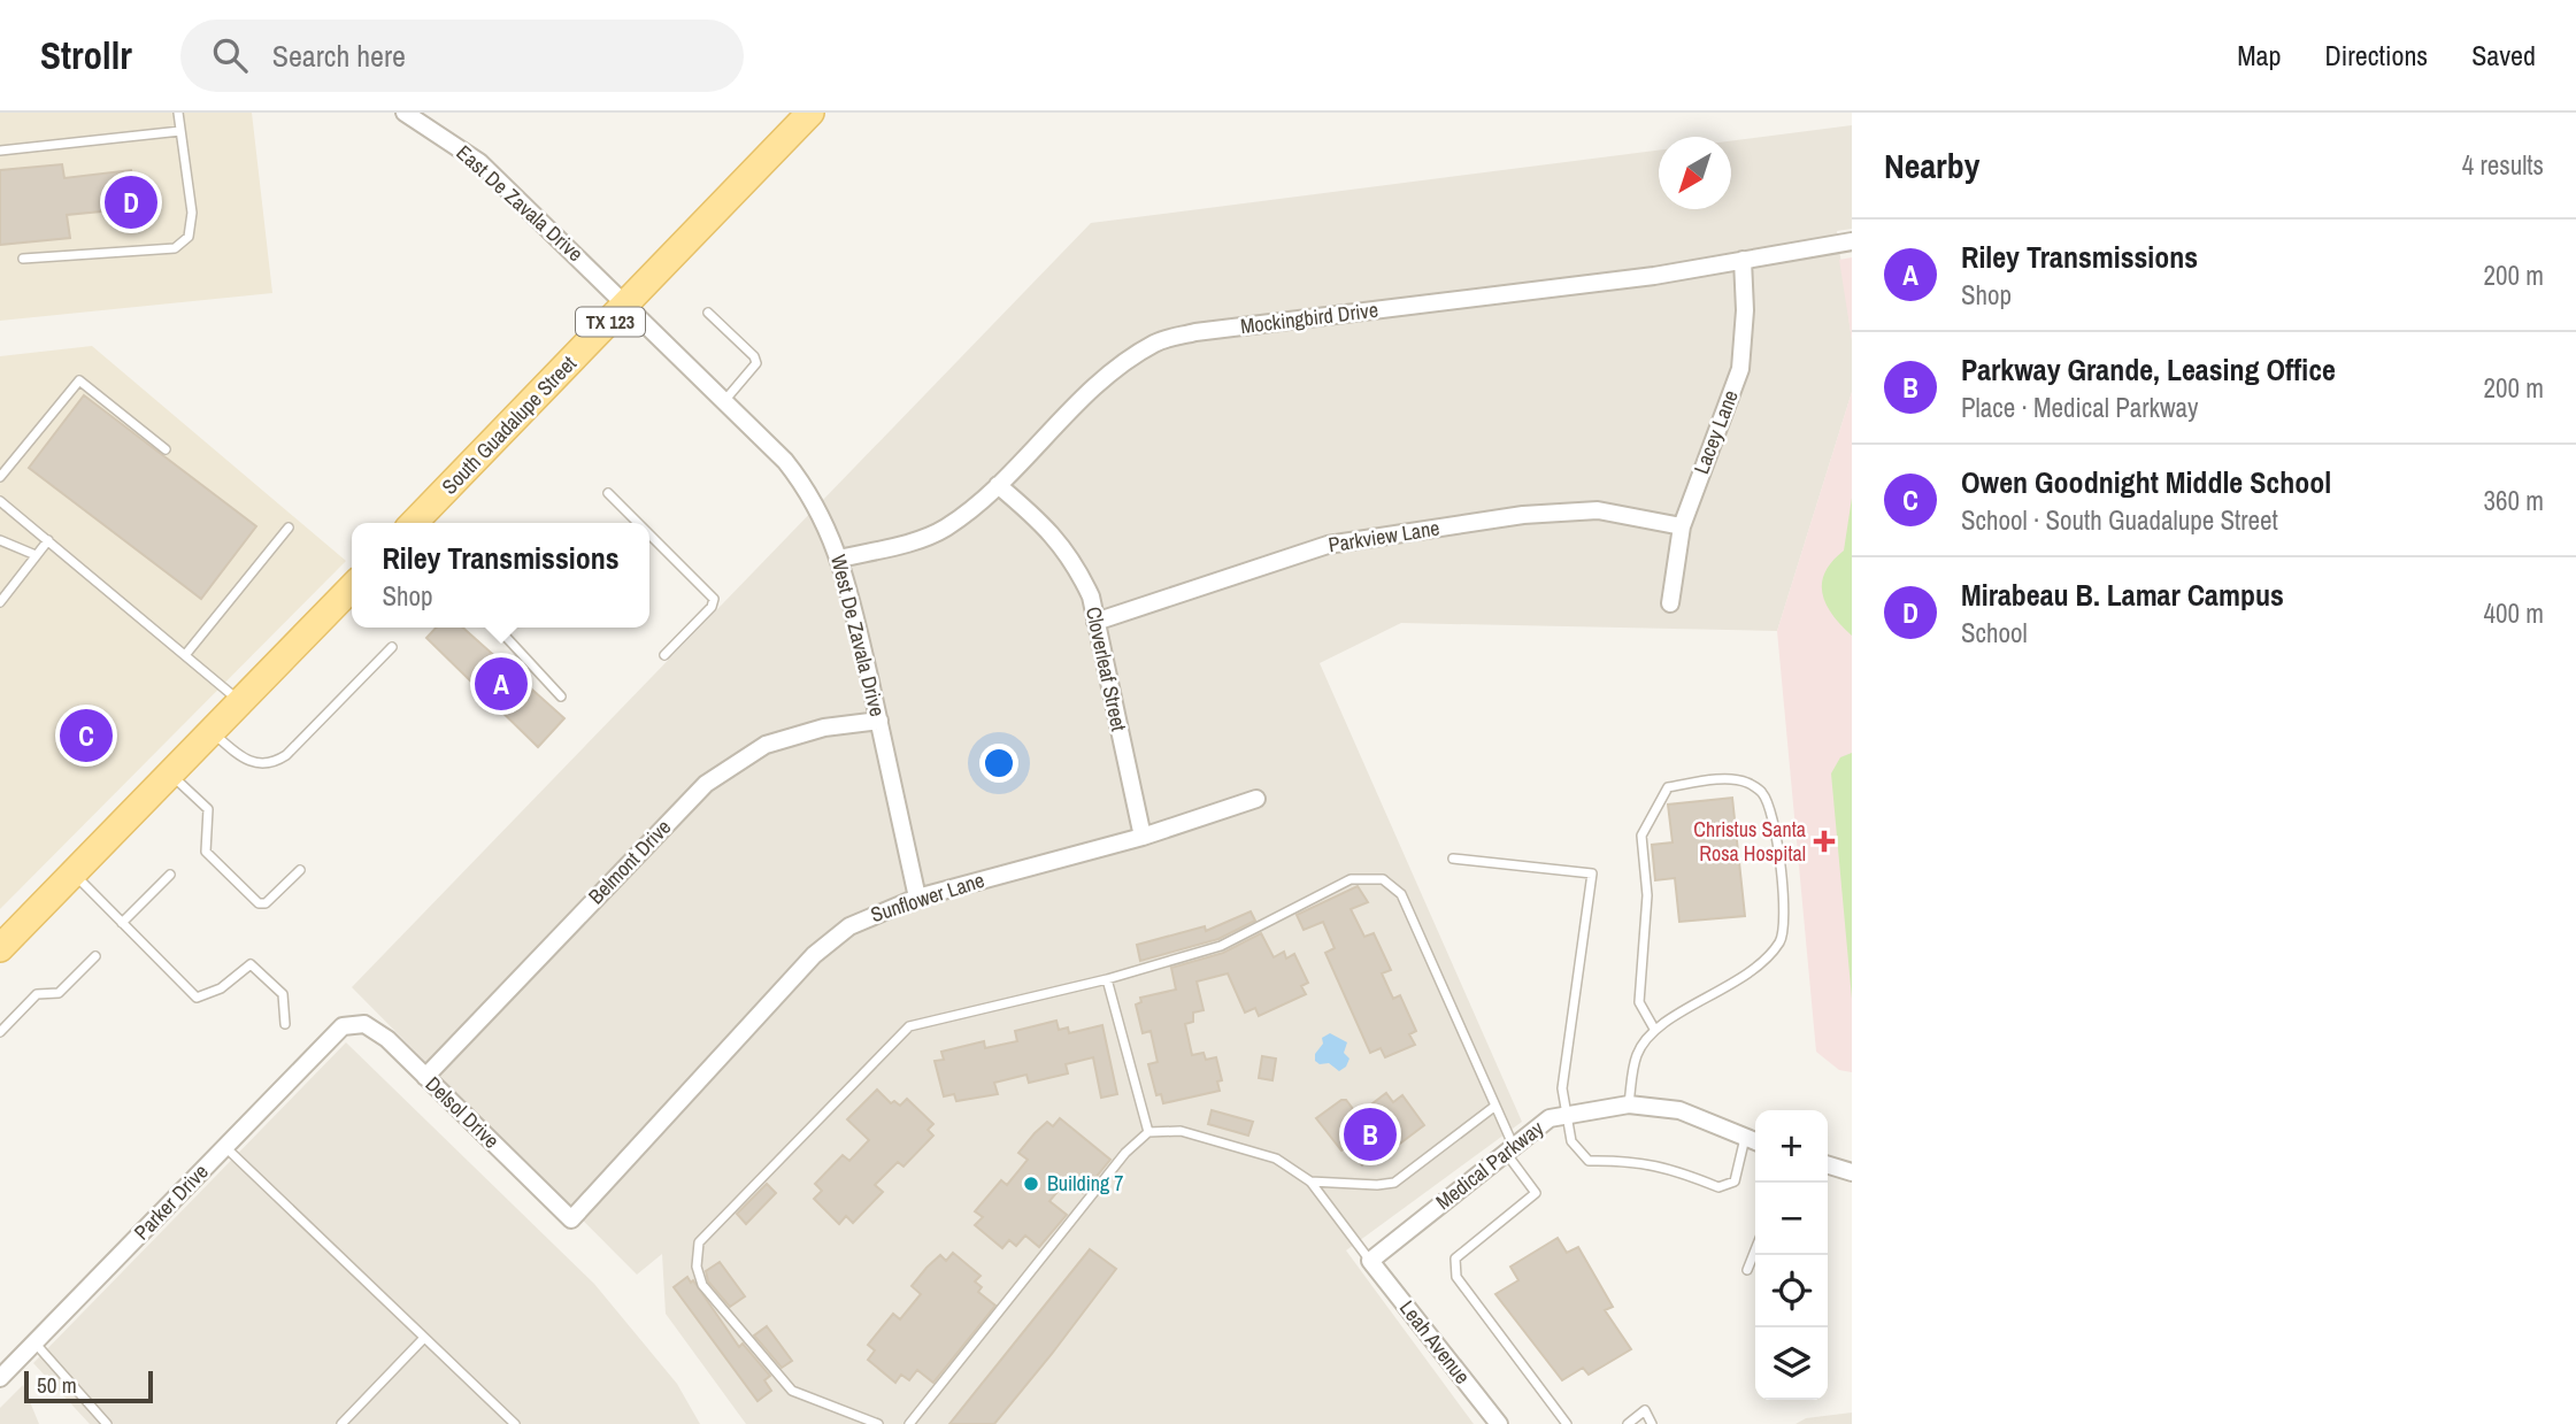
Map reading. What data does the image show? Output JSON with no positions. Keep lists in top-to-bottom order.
{
  "streets": {
    "main road": ["TX 123", "South Guadalupe Street"],
    "street": [
      "East De Zavala Drive",
      "Mockingbird Drive",
      "Lacey Lane",
      "Parkview Lane",
      "West De Zavala Drive",
      "Cloverleaf Street",
      "Belmont Drive",
      "Sunflower Lane",
      "Delsol Drive",
      "Medical Parkway",
      "Parker Drive",
      "Leah Avenue"
    ]
  },
  "crossings": [
    ["East De Zavala Drive", "South Guadalupe Street"],
    ["East De Zavala Drive", "West De Zavala Drive"],
    ["Mockingbird Drive", "Lacey Lane"],
    ["Mockingbird Drive", "West De Zavala Drive"],
    ["Mockingbird Drive", "Cloverleaf Street"],
    ["South Guadalupe Street", "West De Zavala Drive"],
    ["Lacey Lane", "Parkview Lane"],
    ["Parkview Lane", "Cloverleaf Street"],
    ["West De Zavala Drive", "Belmont Drive"],
    ["West De Zavala Drive", "Sunflower Lane"],
    ["Cloverleaf Street", "Sunflower Lane"],
    ["Belmont Drive", "Delsol Drive"],
    ["Sunflower Lane", "Delsol Drive"],
    ["Delsol Drive", "Parker Drive"],
    ["Medical Parkway", "Leah Avenue"]
  ],
  "places": {
    "health": ["Christus Santa Rosa Hospital"],
    "other": ["Building 7"]
  },
  "scale_bar": "50 m",
  "north": "bottom left",
  "page": {
    "header": "Strollr",
    "search": "Search here",
    "nav": ["Map", "Directions", "Saved"],
    "heading": ["Nearby", "4 results"],
    "pins": [
      "D",
      "A",
      "C",
      "B"
    ],
    "list": [
      {
        "mark": "A",
        "name": "Riley Transmissions",
        "note": "Shop",
        "value": "200 m"
      },
      {
        "mark": "B",
        "name": "Parkway Grande, Leasing Office",
        "note": "Place · Medical Parkway",
        "value": "200 m"
      },
      {
        "mark": "C",
        "name": "Owen Goodnight Middle School",
        "note": "School · South Guadalupe Street",
        "value": "360 m"
      },
      {
        "mark": "D",
        "name": "Mirabeau B. Lamar Campus",
        "note": "School",
        "value": "400 m"
      }
    ],
    "popup": ["Riley Transmissions", "Shop"],
    "map_buttons": ["+", "−"],
    "scale": "50 m"
  }
}
